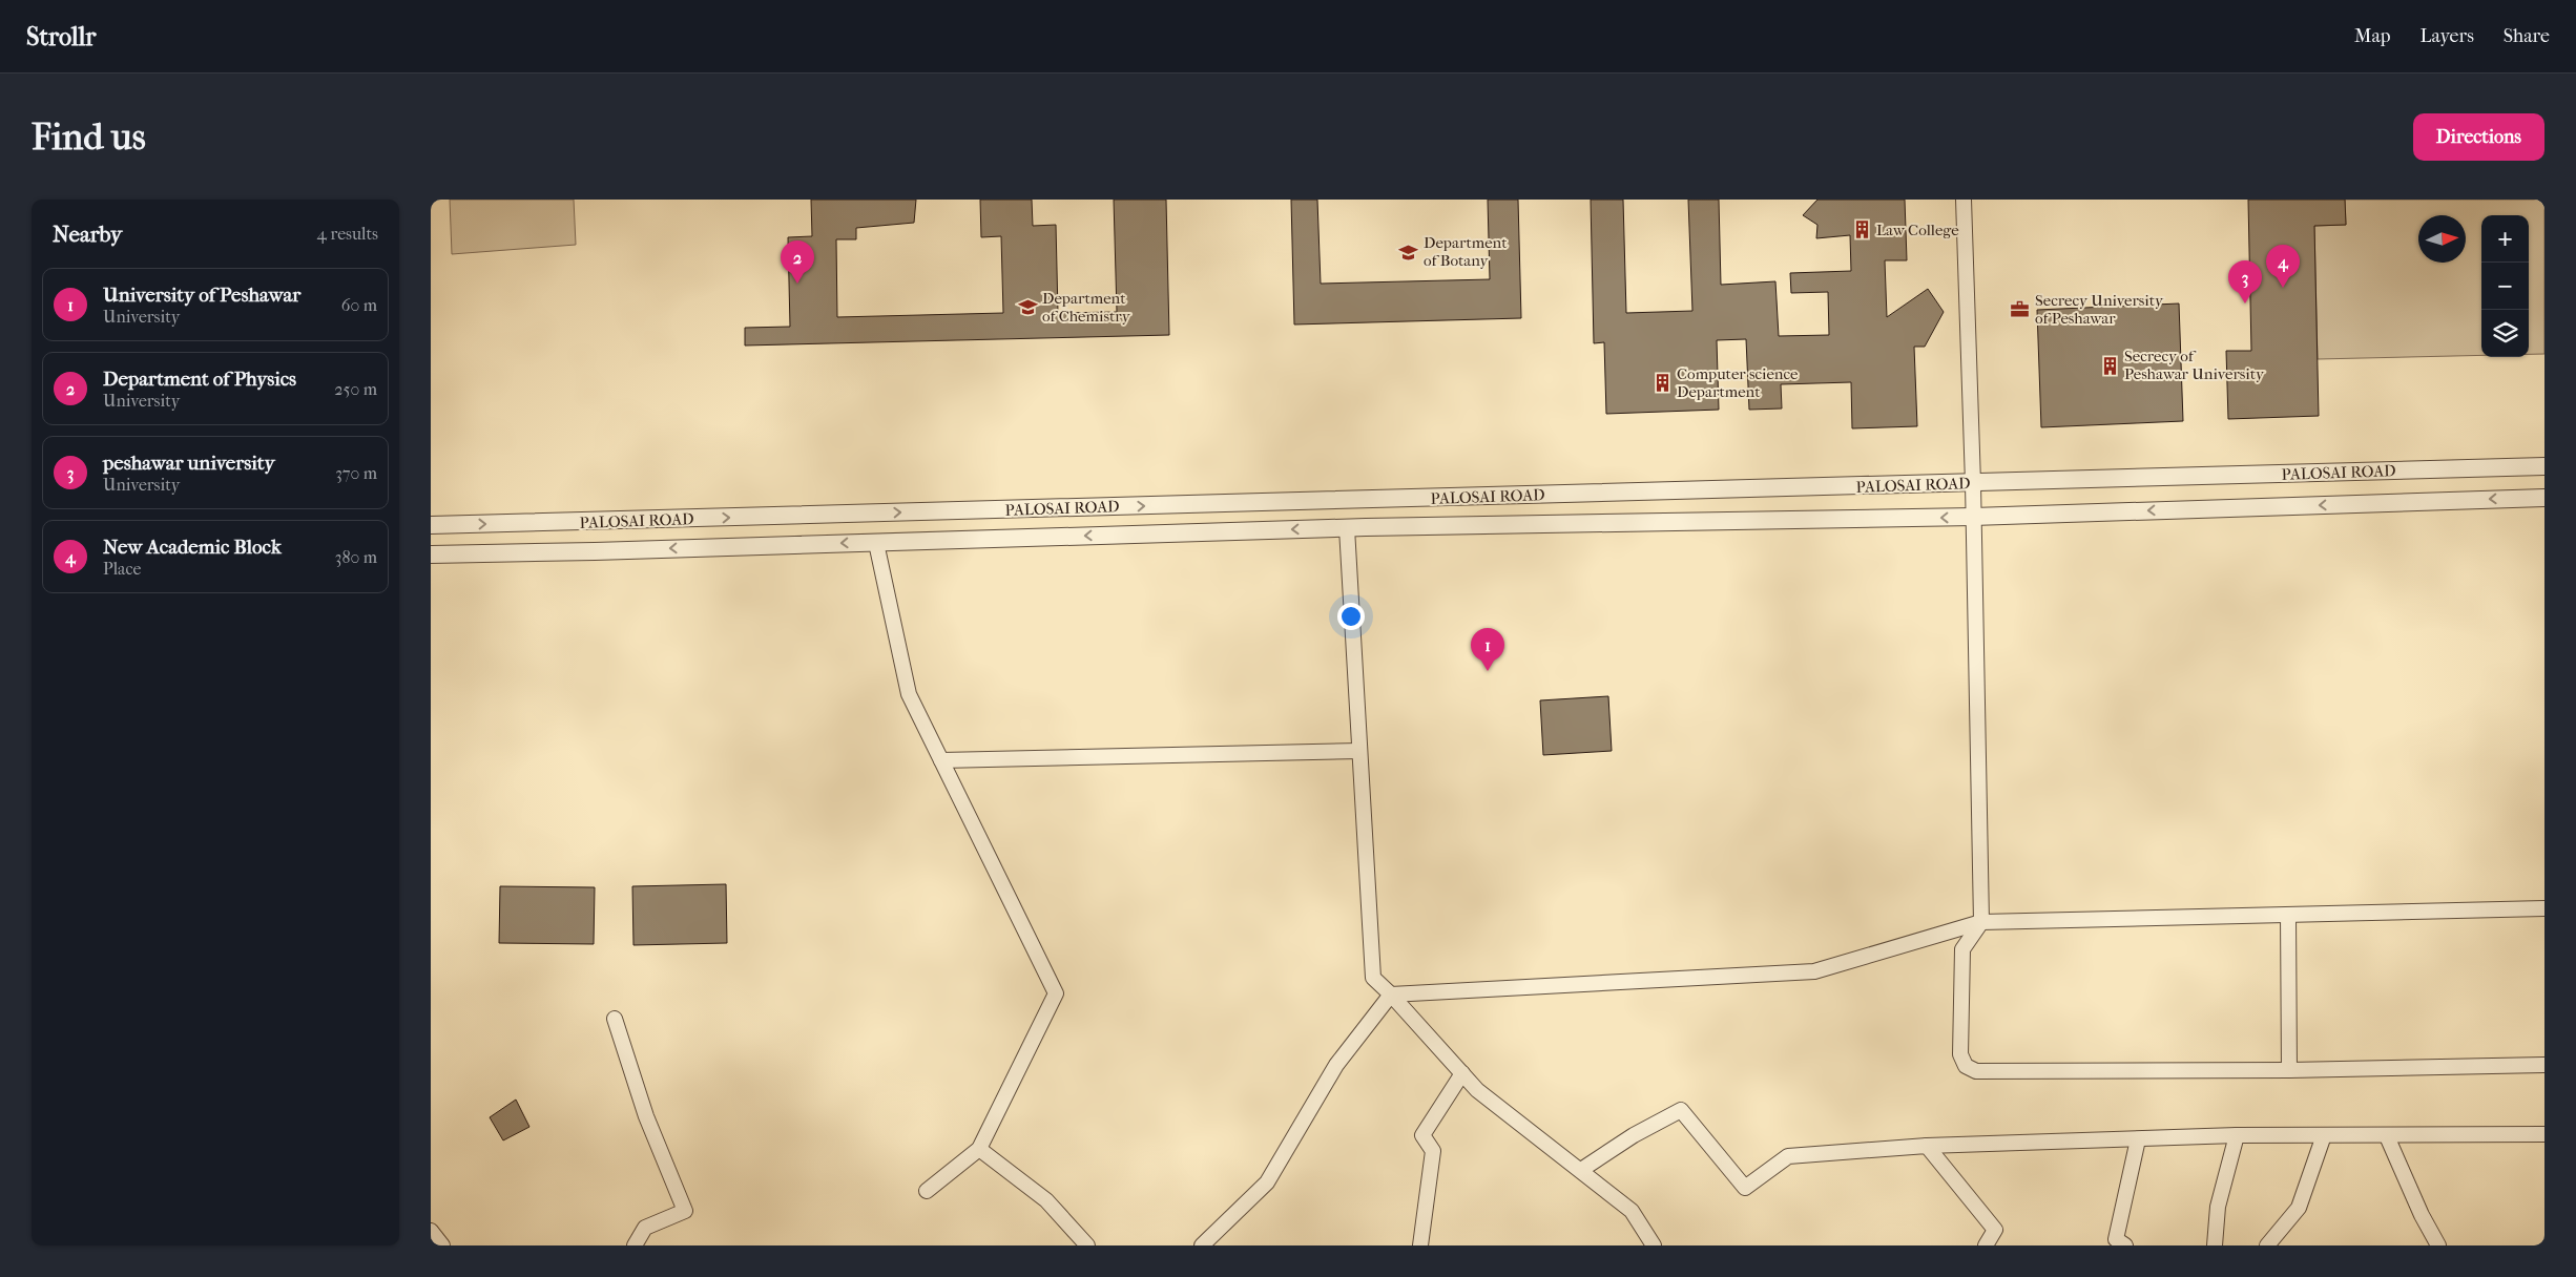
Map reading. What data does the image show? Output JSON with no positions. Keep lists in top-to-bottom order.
{
  "streets": {
    "street": ["PALOSAI ROAD"]
  },
  "places": {
    "building": ["Law College", "Secrecy of Peshawar University", "Computer science Department"],
    "school or university": ["Department of Botany", "Department of Chemistry"],
    "office": ["Secrecy University of Peshawar"]
  },
  "north": "right",
  "page": {
    "header": "Strollr",
    "nav": ["Map", "Layers", "Share"],
    "buttons": "Directions",
    "title": "Find us",
    "heading": ["Nearby", "4 results"],
    "map_buttons": ["+", "−"],
    "pins": [
      "2",
      "4",
      "3",
      "1"
    ],
    "list": [
      {
        "mark": "1",
        "name": "University of Peshawar",
        "note": "University",
        "value": "60 m"
      },
      {
        "mark": "2",
        "name": "Department of Physics",
        "note": "University",
        "value": "250 m"
      },
      {
        "mark": "3",
        "name": "peshawar university",
        "note": "University",
        "value": "370 m"
      },
      {
        "mark": "4",
        "name": "New Academic Block",
        "note": "Place",
        "value": "380 m"
      }
    ]
  }
}
